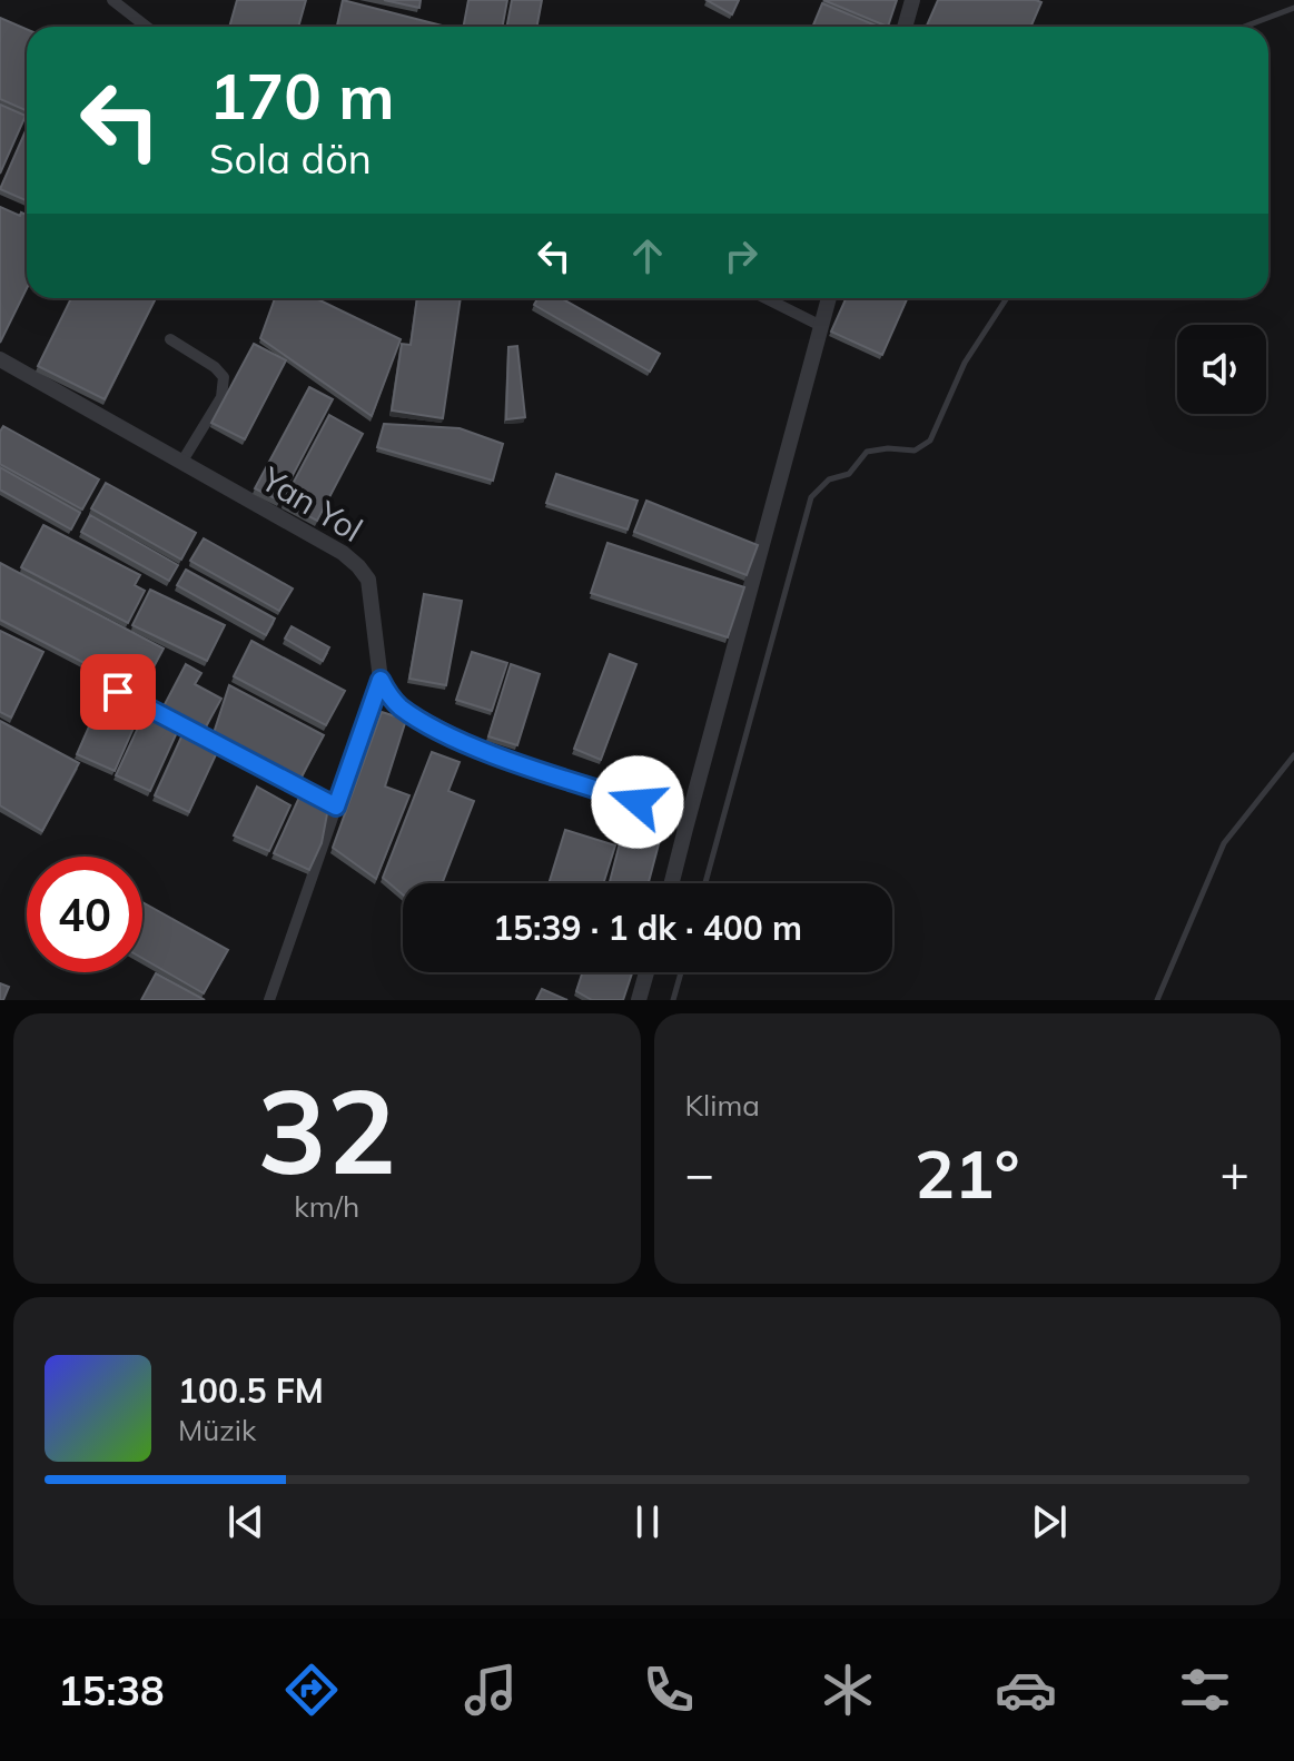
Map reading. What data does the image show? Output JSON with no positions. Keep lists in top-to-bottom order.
{
  "streets": {
    "street": ["Yan Yol"]
  },
  "page": {
    "turn": ["170 m", "Sola dön"],
    "limit": "40",
    "trip": "15:39 · 1 dk · 400 m",
    "tile": [
      ["32", "km/h"],
      "Klima"
    ],
    "heat": ["−", "21°", "+"],
    "song": ["100.5 FM", "Müzik"],
    "tabs": "15:38"
  }
}
